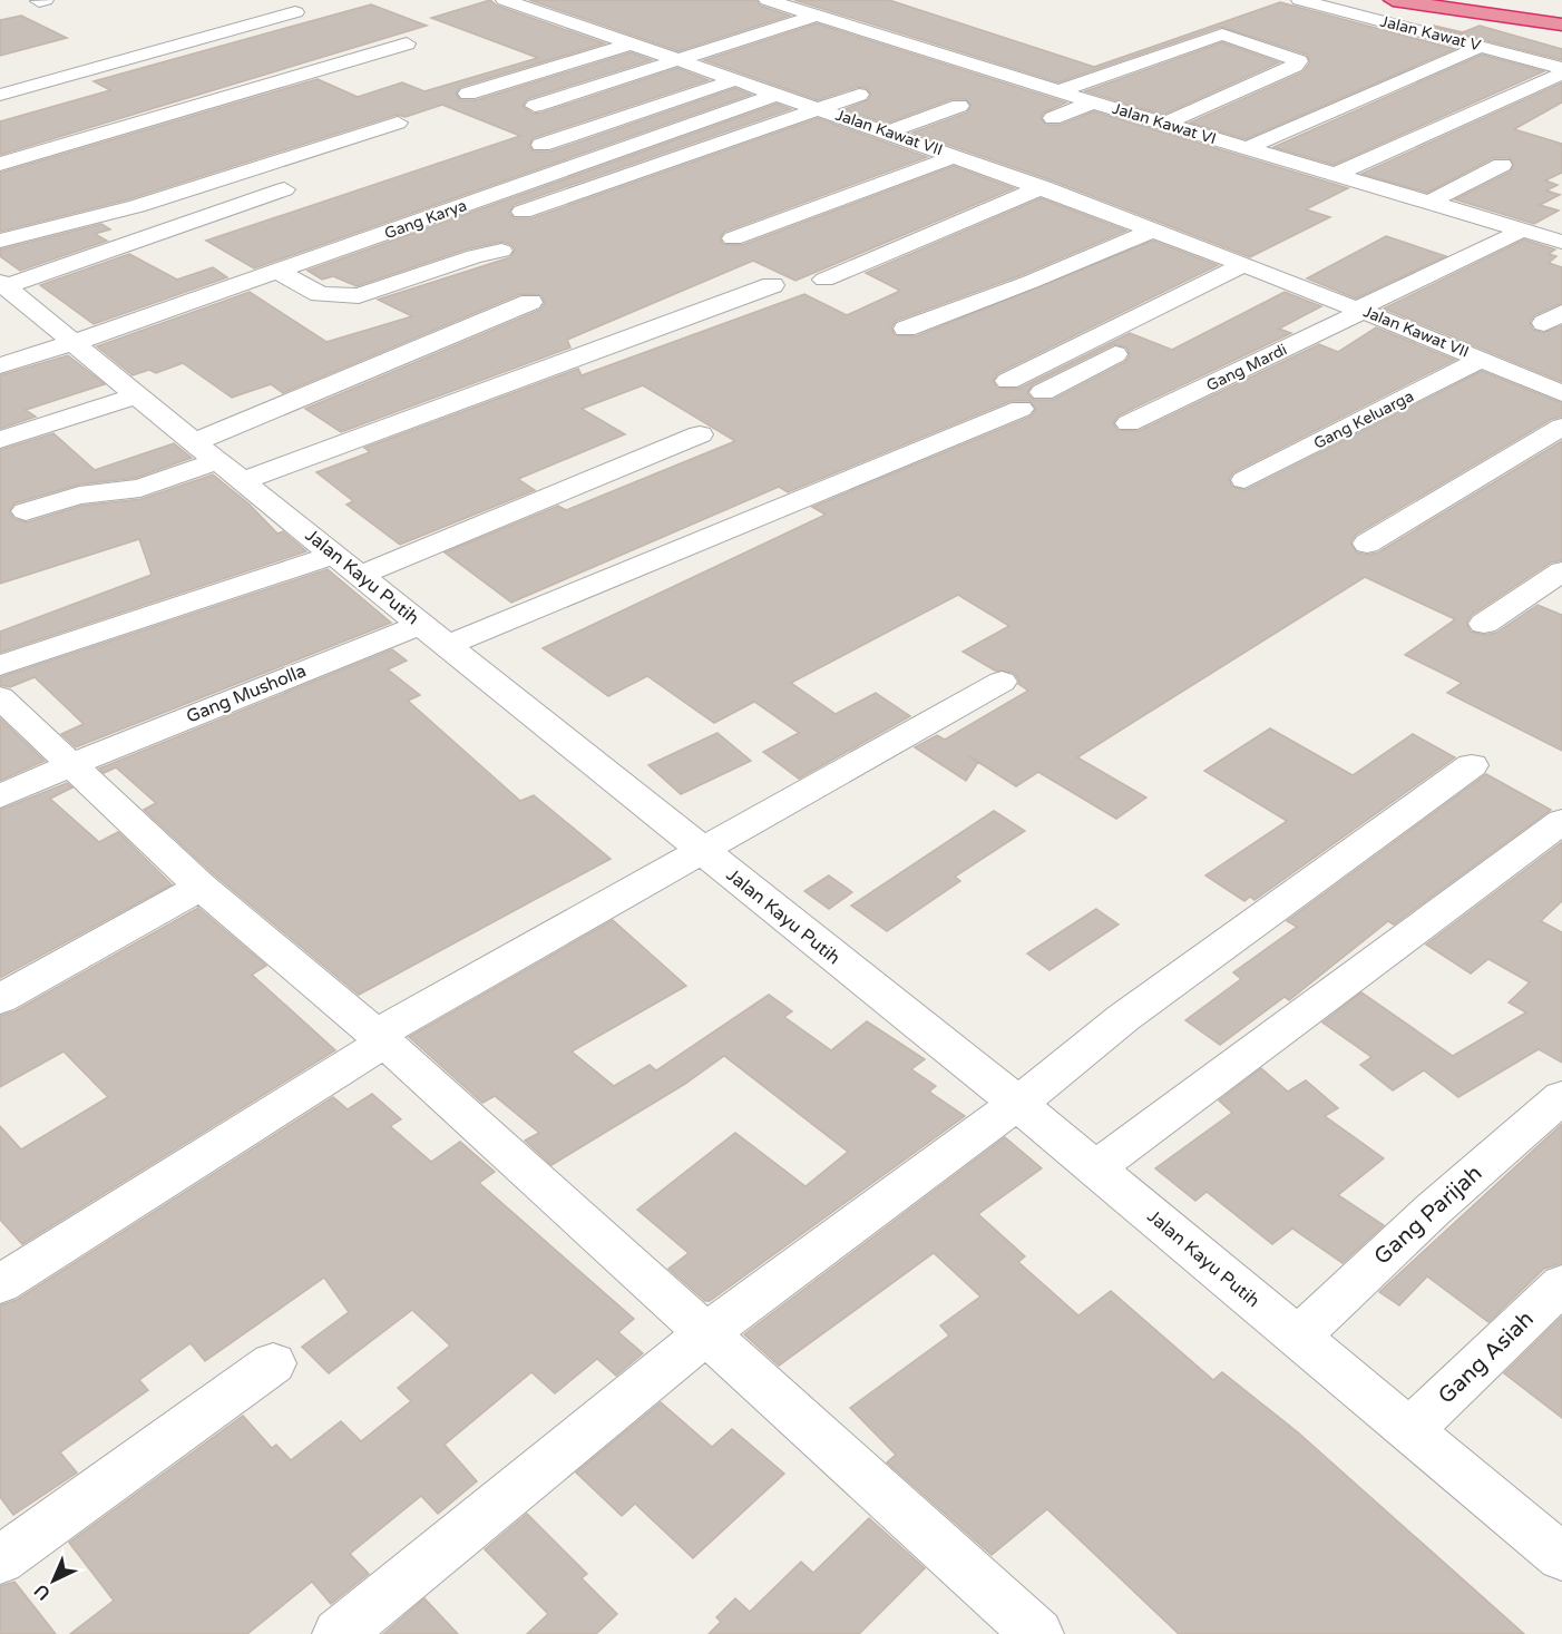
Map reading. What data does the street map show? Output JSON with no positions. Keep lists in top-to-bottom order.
{
  "streets": {
    "street": [
      "Jalan Kawat V",
      "Jalan Kawat VI",
      "Jalan Kawat VII",
      "Gang Karya",
      "Gang Mardi",
      "Gang Keluarga",
      "Jalan Kayu Putih",
      "Gang Musholla",
      "Gang Parijah",
      "Gang Asiah"
    ]
  },
  "crossings": [
    ["Jalan Kawat VI", "Gang Mardi"],
    ["Jalan Kawat VII", "Gang Karya"],
    ["Jalan Kawat VII", "Gang Mardi"],
    ["Jalan Kawat VII", "Gang Keluarga"],
    ["Jalan Kawat VII", "Gang Musholla"],
    ["Gang Karya", "Jalan Kayu Putih"],
    ["Jalan Kayu Putih", "Gang Musholla"],
    ["Jalan Kayu Putih", "Gang Parijah"],
    ["Jalan Kayu Putih", "Gang Asiah"]
  ],
  "north": "bottom left"
}
